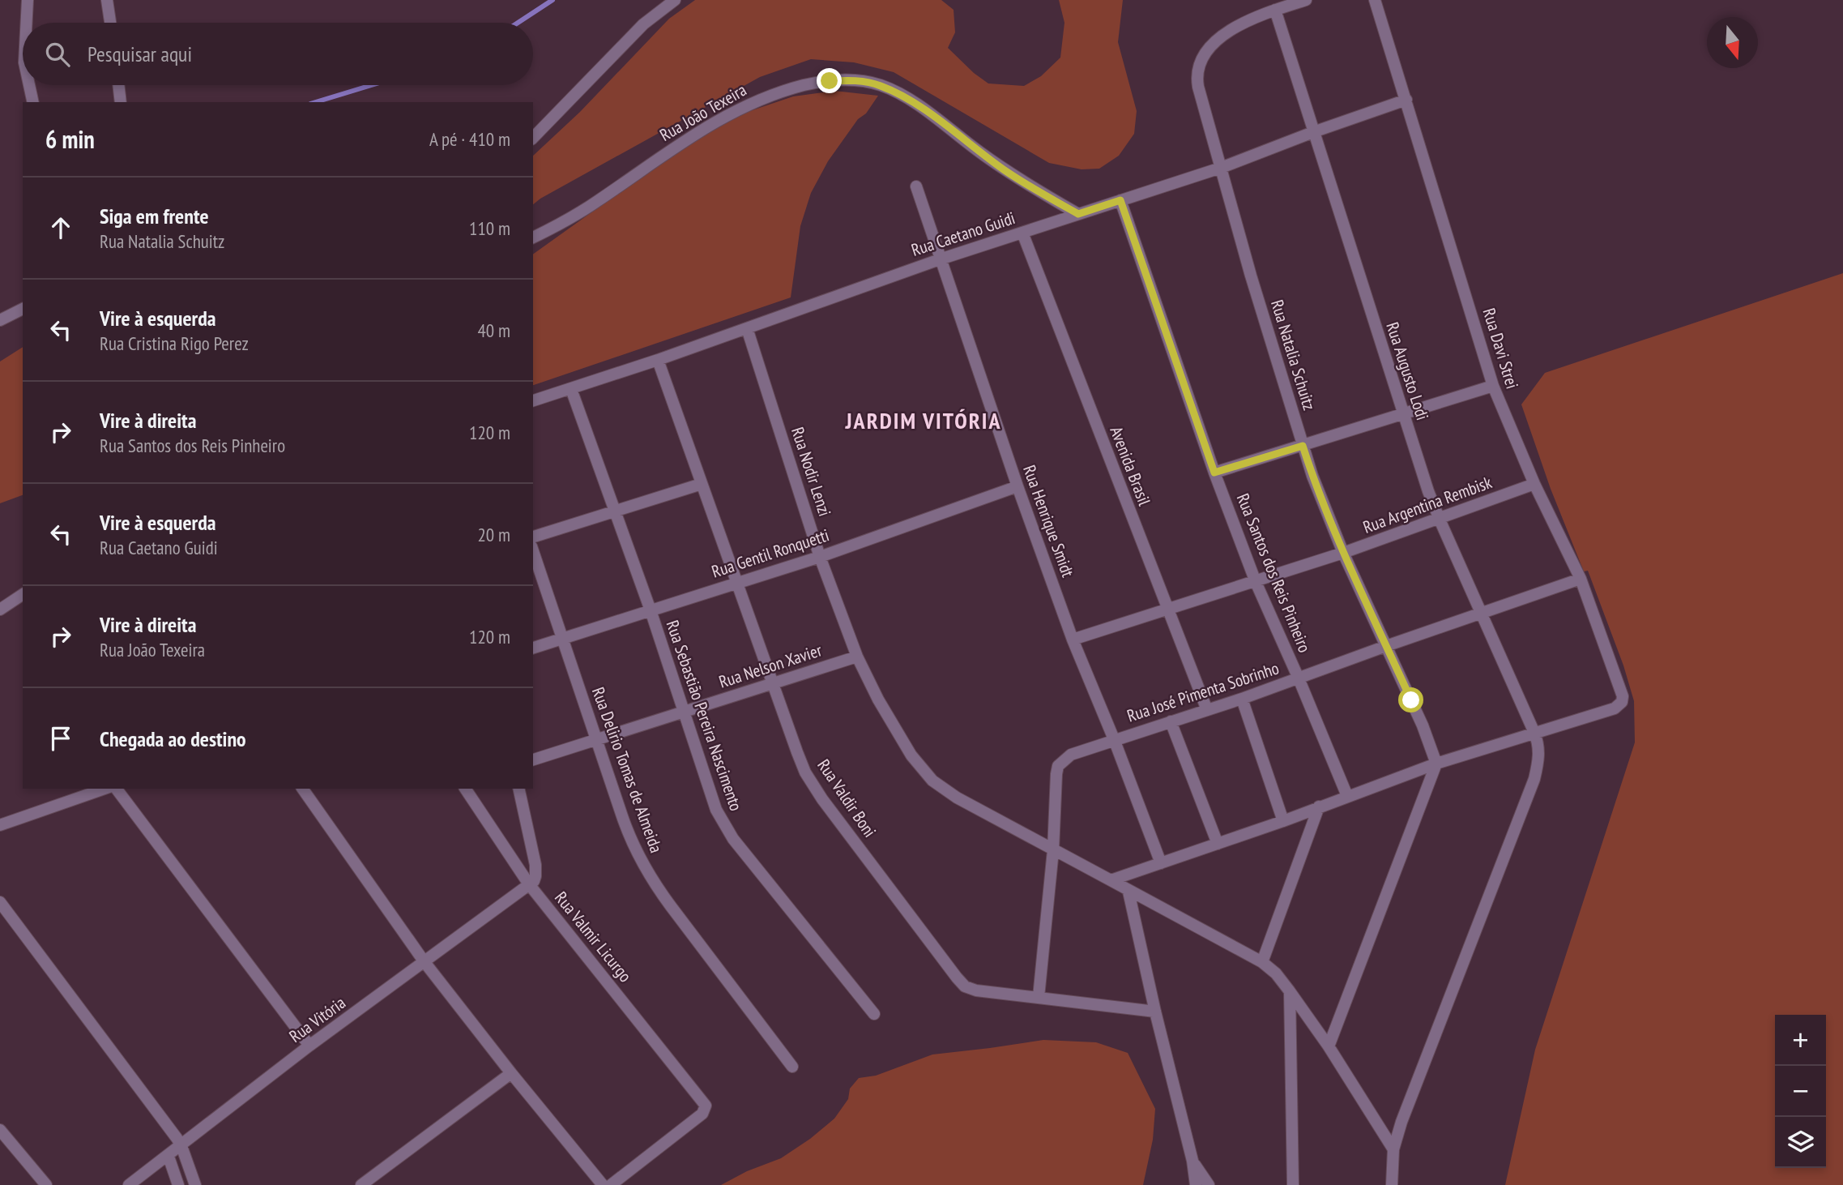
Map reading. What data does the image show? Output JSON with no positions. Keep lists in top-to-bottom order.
{
  "streets": {
    "street": [
      "Rua João Texeira",
      "Rua Caetano Guidi",
      "Rua Davi Strei",
      "Rua Natalia Schuitz",
      "Rua Augusto Lodi",
      "Avenida Brasil",
      "Rua Nodir Lenzi",
      "Rua Argentina Rembisk",
      "Rua Henrique Smidt",
      "Rua Gentil Ronquetti",
      "Rua Santos dos Reis Pinheiro",
      "Rua Nelson Xavier",
      "Rua José Pimenta Sobrinho",
      "Rua Sebastião Pereira Nascimento",
      "Rua Delirio Tomas de Almeida",
      "Rua Valdir Boni",
      "Rua Valmir Licurgo",
      "Rua Vitória"
    ]
  },
  "crossings": [
    ["Rua João Texeira", "Rua Caetano Guidi"],
    ["Rua Caetano Guidi", "Rua Davi Strei"],
    ["Rua Caetano Guidi", "Rua Natalia Schuitz"],
    ["Rua Caetano Guidi", "Rua Augusto Lodi"],
    ["Rua Caetano Guidi", "Avenida Brasil"],
    ["Rua Caetano Guidi", "Rua Nodir Lenzi"],
    ["Rua Caetano Guidi", "Rua Henrique Smidt"],
    ["Rua Caetano Guidi", "Rua Santos dos Reis Pinheiro"],
    ["Rua Caetano Guidi", "Rua Sebastião Pereira Nascimento"],
    ["Rua Caetano Guidi", "Rua Valdir Boni"],
    ["Rua Davi Strei", "Rua Augusto Lodi"],
    ["Rua Davi Strei", "Rua Argentina Rembisk"],
    ["Rua Davi Strei", "Rua José Pimenta Sobrinho"],
    ["Rua Natalia Schuitz", "Rua Augusto Lodi"],
    ["Rua Natalia Schuitz", "Rua Argentina Rembisk"],
    ["Rua Natalia Schuitz", "Rua José Pimenta Sobrinho"],
    ["Rua Augusto Lodi", "Rua Nodir Lenzi"],
    ["Rua Augusto Lodi", "Rua Argentina Rembisk"],
    ["Rua Augusto Lodi", "Rua José Pimenta Sobrinho"],
    ["Avenida Brasil", "Rua Argentina Rembisk"],
    ["Avenida Brasil", "Rua José Pimenta Sobrinho"],
    ["Rua Nodir Lenzi", "Rua Gentil Ronquetti"],
    ["Rua Nodir Lenzi", "Rua Nelson Xavier"],
    ["Rua Nodir Lenzi", "Rua José Pimenta Sobrinho"],
    ["Rua Argentina Rembisk", "Rua Henrique Smidt"],
    ["Rua Argentina Rembisk", "Rua Santos dos Reis Pinheiro"],
    ["Rua Henrique Smidt", "Rua Gentil Ronquetti"],
    ["Rua Henrique Smidt", "Rua José Pimenta Sobrinho"],
    ["Rua Gentil Ronquetti", "Rua Sebastião Pereira Nascimento"],
    ["Rua Gentil Ronquetti", "Rua Delirio Tomas de Almeida"],
    ["Rua Gentil Ronquetti", "Rua Valdir Boni"],
    ["Rua Santos dos Reis Pinheiro", "Rua José Pimenta Sobrinho"],
    ["Rua Nelson Xavier", "Rua Sebastião Pereira Nascimento"],
    ["Rua Nelson Xavier", "Rua Delirio Tomas de Almeida"],
    ["Rua Nelson Xavier", "Rua Valdir Boni"],
    ["Rua José Pimenta Sobrinho", "Rua Valdir Boni"],
    ["Rua Valmir Licurgo", "Rua Vitória"]
  ],
  "districts": ["JARDIM VITÓRIA"],
  "north": "bottom",
  "page": {
    "search": "Pesquisar aqui",
    "heading": ["6 min", "A pé · 410 m"],
    "list": [
      ["Siga em frente", "Rua Natalia Schuitz", "110 m"],
      ["Vire à esquerda", "Rua Cristina Rigo Perez", "40 m"],
      ["Vire à direita", "Rua Santos dos Reis Pinheiro", "120 m"],
      ["Vire à esquerda", "Rua Caetano Guidi", "20 m"],
      ["Vire à direita", "Rua João Texeira", "120 m"],
      "Chegada ao destino"
    ],
    "map_buttons": ["+", "−"]
  }
}
